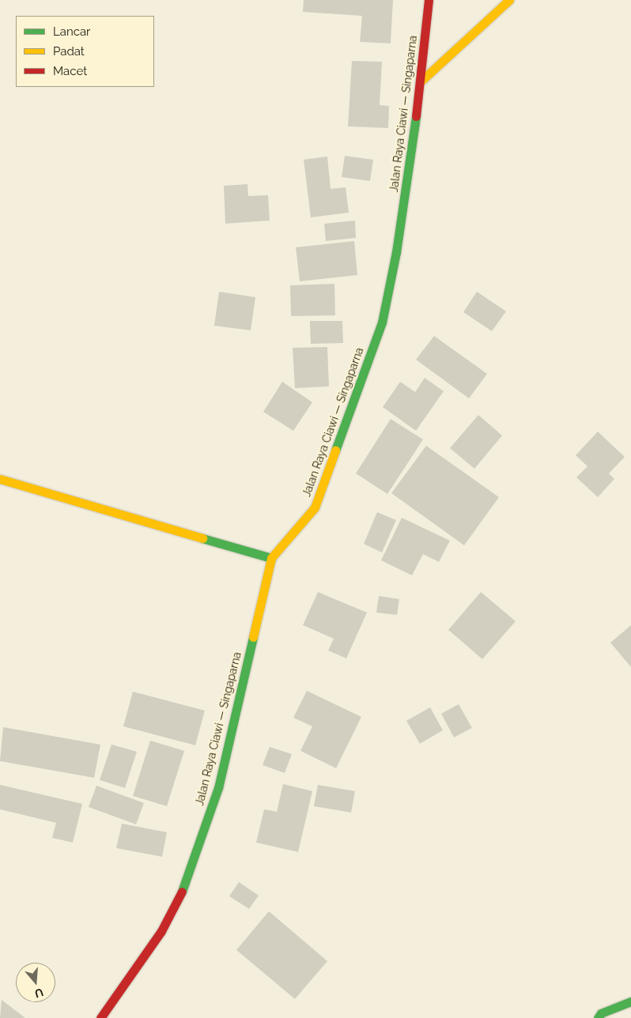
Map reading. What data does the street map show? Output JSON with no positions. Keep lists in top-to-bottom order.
{
  "streets": {
    "main road": ["Jalan Raya Ciawi — Singaparna"]
  },
  "legend": ["Lancar", "Padat", "Macet"],
  "north": "bottom"
}
